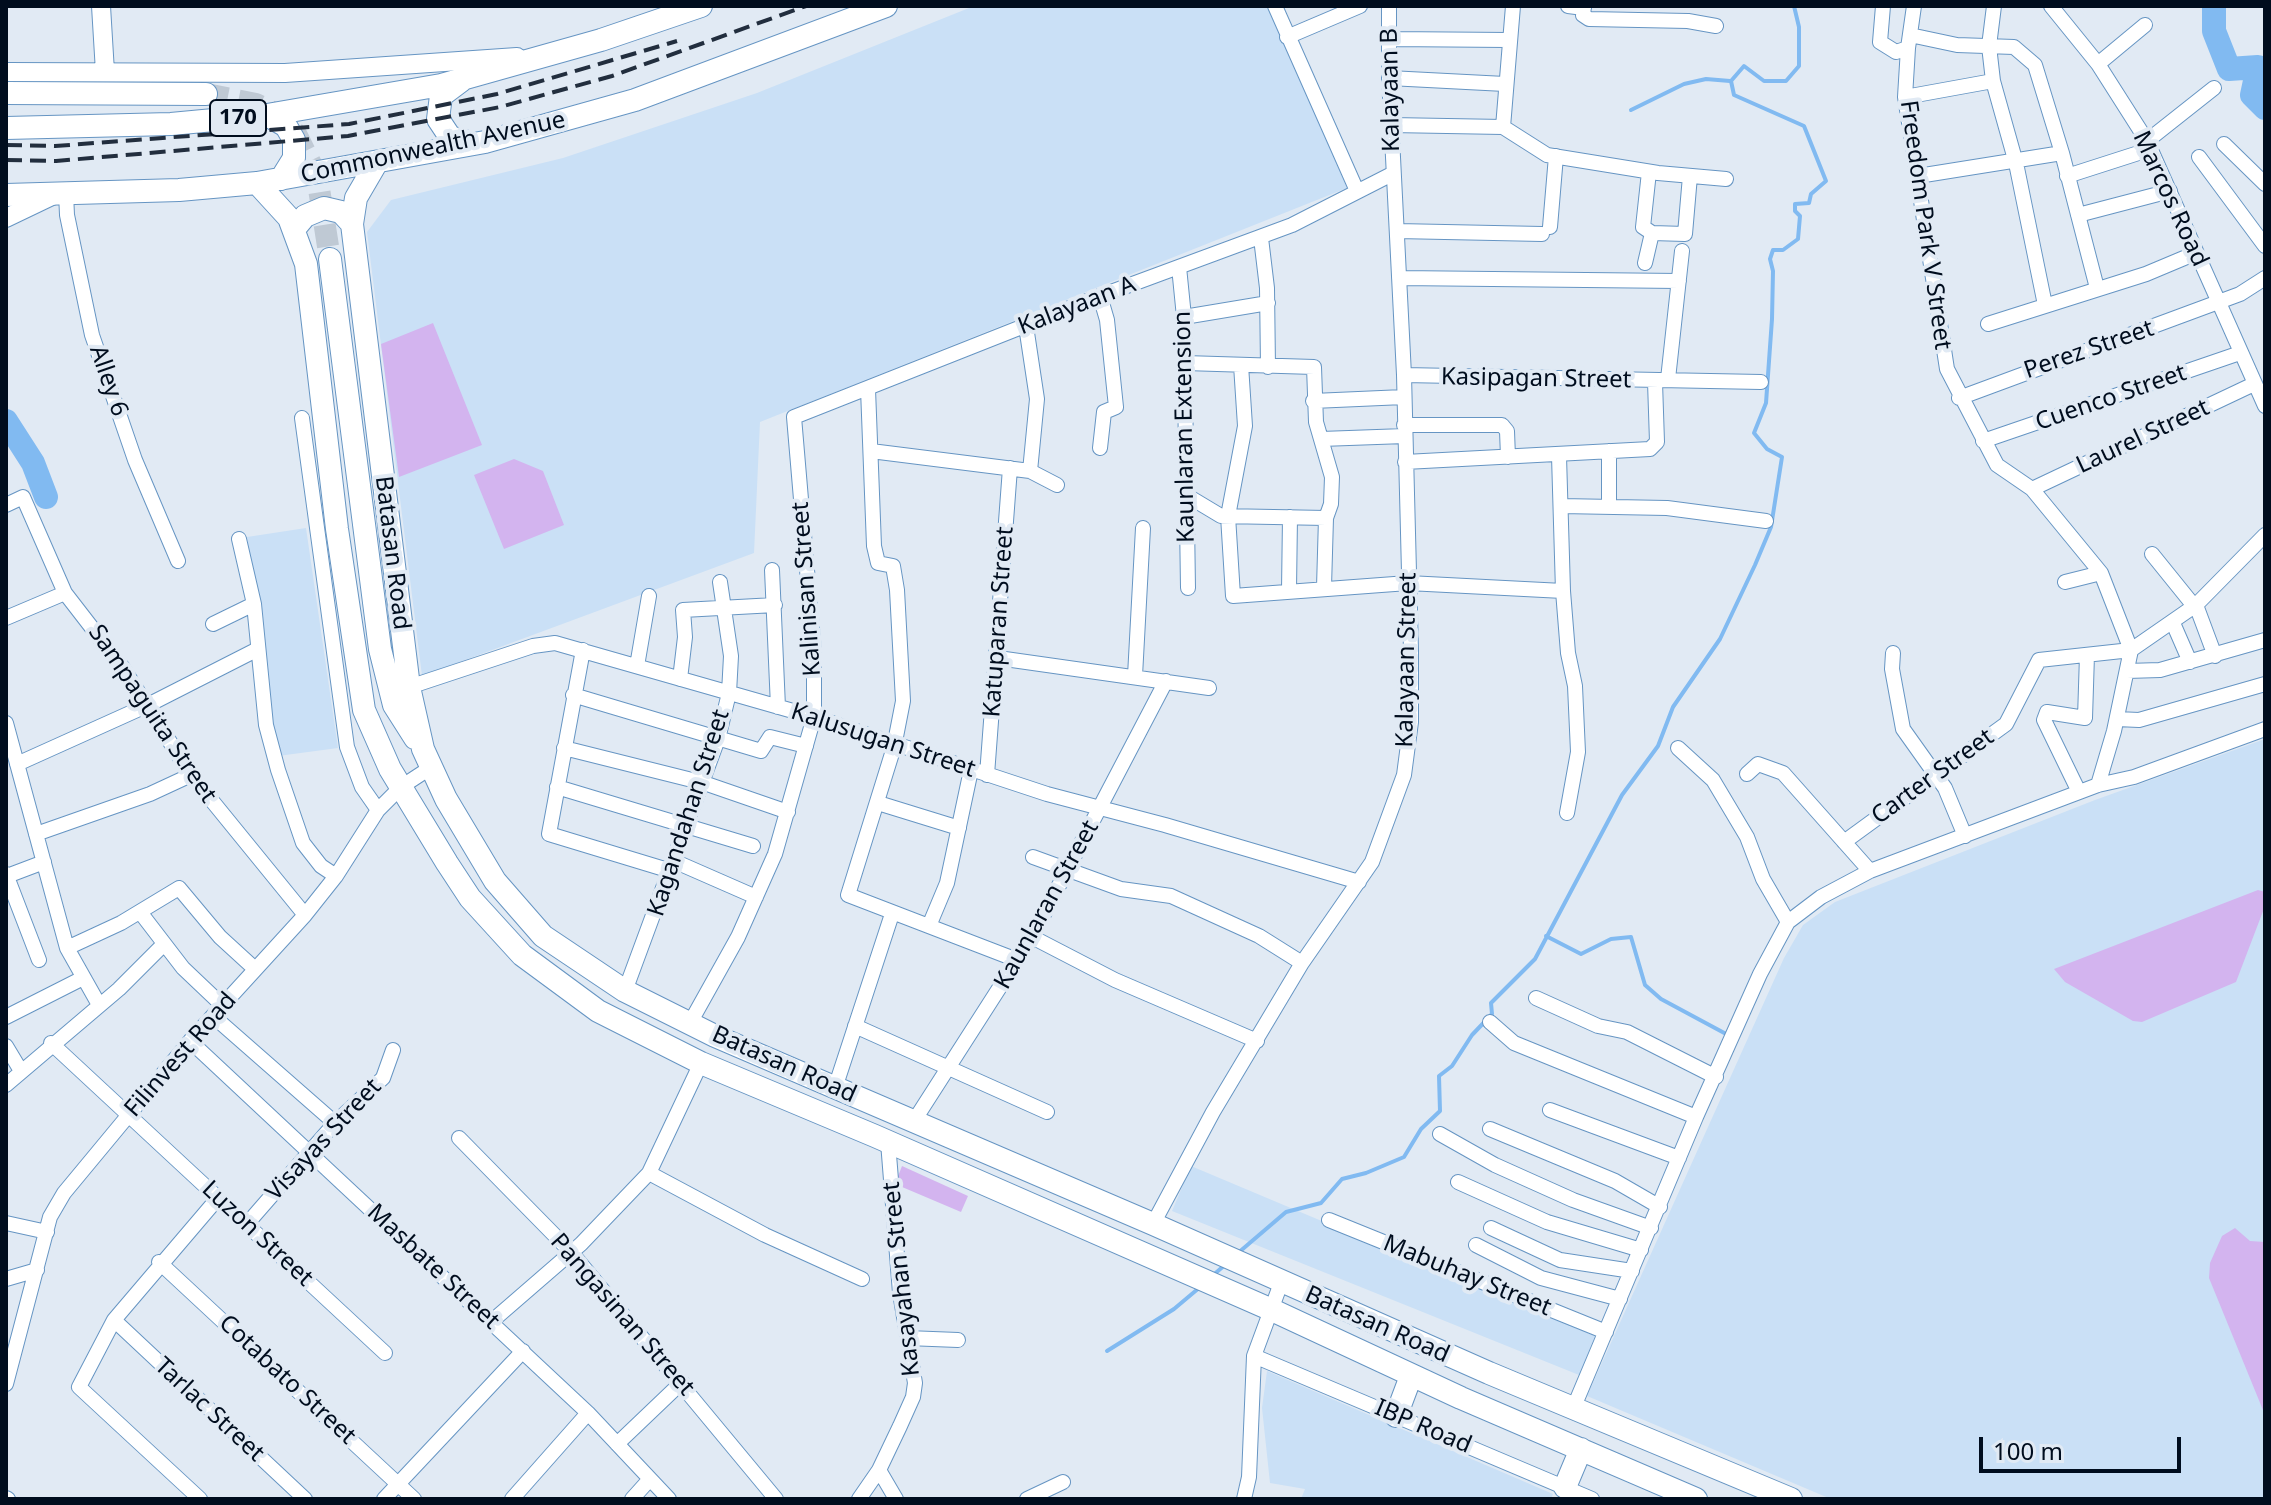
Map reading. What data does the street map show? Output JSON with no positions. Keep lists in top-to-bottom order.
{
  "streets": {
    "main road": ["170", "Commonwealth Avenue", "Batasan Road"],
    "street": [
      "Kalayaan B",
      "Marcos Road",
      "Freedom Park V Street",
      "Kalayaan A",
      "Perez Street",
      "Kasipagan Street",
      "Alley 6",
      "Cuenco Street",
      "Kaunlaran Extension",
      "Laurel Street",
      "Kalinisan Street",
      "Katuparan Street",
      "Kalayaan Street",
      "Sampaguita Street",
      "Kalusugan Street",
      "Carter Street",
      "Kagandahan Street",
      "Kaunlaran Street",
      "Filinvest Road",
      "Visayas Street",
      "Luzon Street",
      "Masbate Street",
      "Mabuhay Street",
      "Kasayahan Street",
      "Pangasinan Street",
      "Cotabato Street",
      "Tarlac Street",
      "IBP Road"
    ]
  },
  "crossings": [
    ["Kalayaan B", "Kalayaan A"],
    ["Kalayaan B", "Kalayaan Street"],
    ["Commonwealth Avenue", "Alley 6"],
    ["Commonwealth Avenue", "Batasan Road"],
    ["Marcos Road", "Perez Street"],
    ["Marcos Road", "Cuenco Street"],
    ["Marcos Road", "Laurel Street"],
    ["Freedom Park V Street", "Perez Street"],
    ["Freedom Park V Street", "Cuenco Street"],
    ["Freedom Park V Street", "Laurel Street"],
    ["Freedom Park V Street", "Carter Street"],
    ["Kalayaan A", "Kaunlaran Extension"],
    ["Kalayaan A", "Kalinisan Street"],
    ["Kalayaan A", "Kalayaan Street"],
    ["Kasipagan Street", "Kalayaan Street"],
    ["Batasan Road", "Kalinisan Street"],
    ["Batasan Road", "Kalayaan Street"],
    ["Batasan Road", "Kalusugan Street"],
    ["Batasan Road", "Kagandahan Street"],
    ["Batasan Road", "Kaunlaran Street"],
    ["Batasan Road", "Filinvest Road"],
    ["Batasan Road", "Kasayahan Street"],
    ["Kalinisan Street", "Kalusugan Street"],
    ["Katuparan Street", "Kalusugan Street"],
    ["Kalayaan Street", "Kalusugan Street"],
    ["Sampaguita Street", "Filinvest Road"],
    ["Kalusugan Street", "Kagandahan Street"],
    ["Kalusugan Street", "Kaunlaran Street"],
    ["Filinvest Road", "Luzon Street"],
    ["Filinvest Road", "Masbate Street"],
    ["Visayas Street", "Luzon Street"],
    ["Visayas Street", "Masbate Street"]
  ],
  "scale_bar": "100 m"
}
